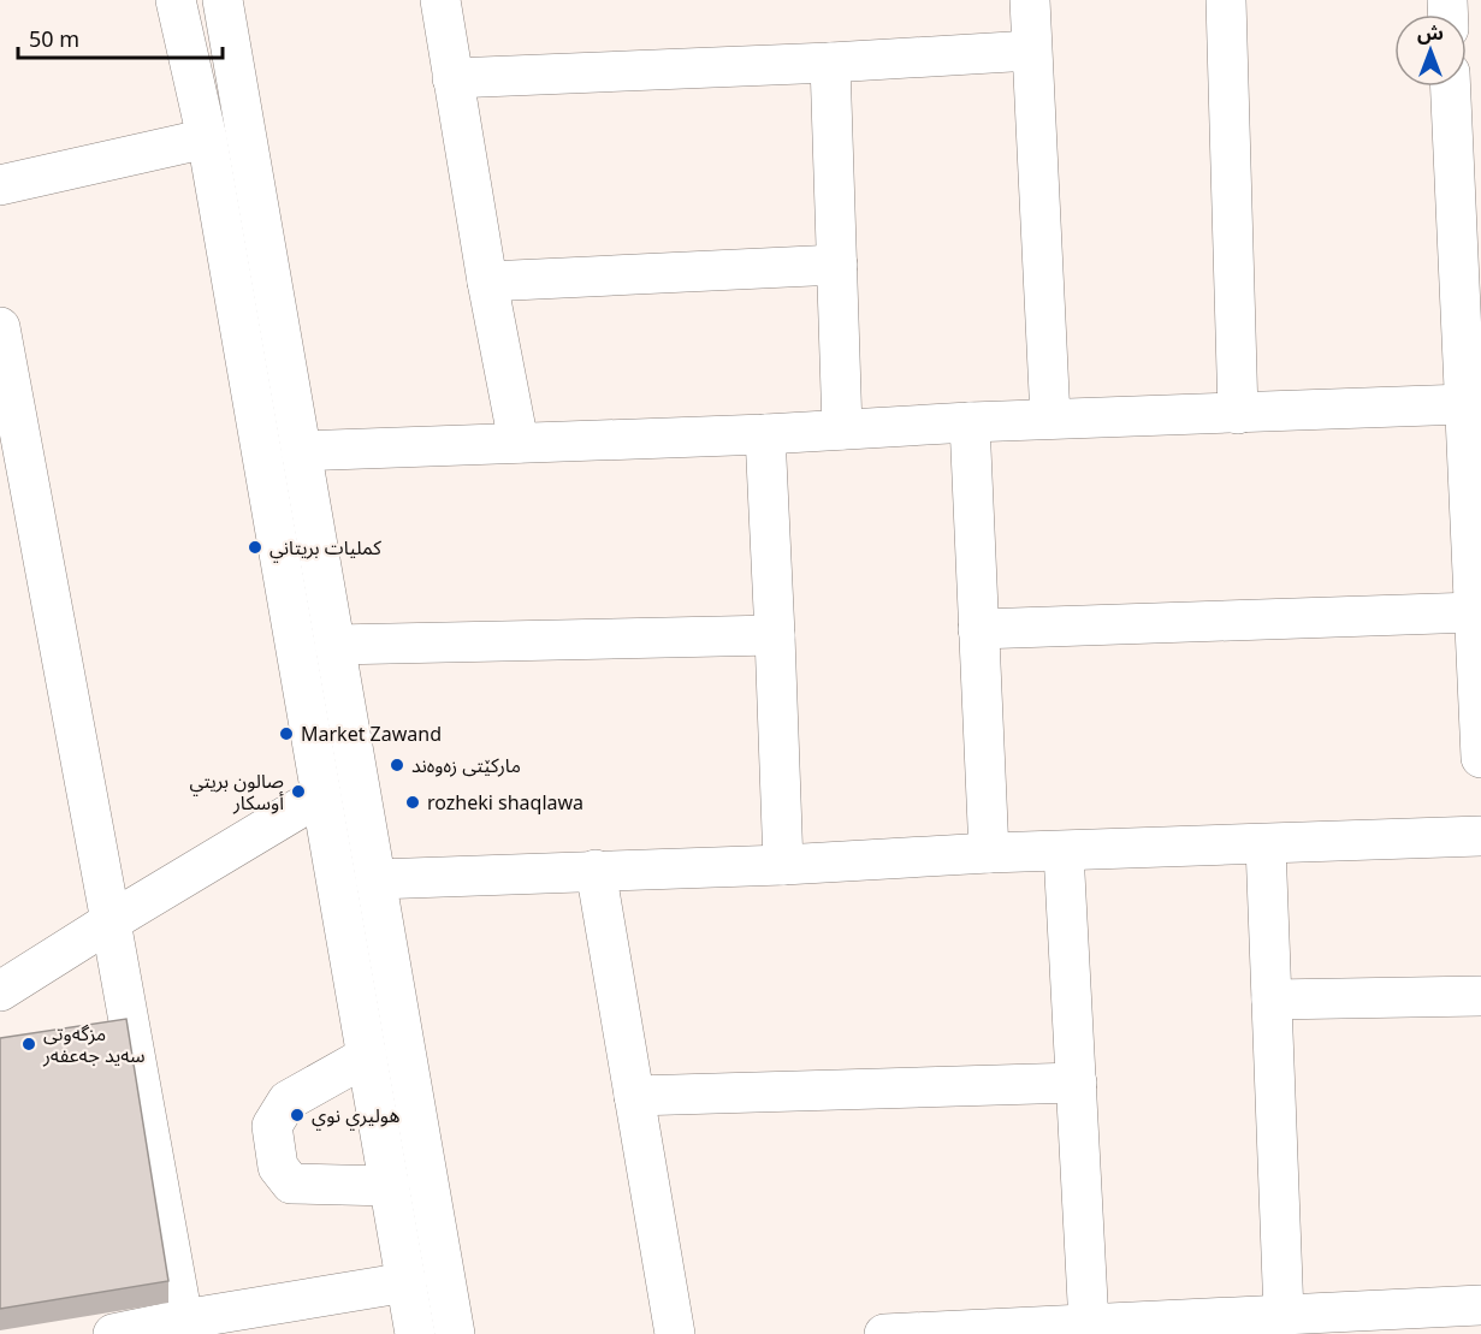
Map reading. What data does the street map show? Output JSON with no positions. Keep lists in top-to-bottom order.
{
  "places": [
    "كمليات بريتاني",
    "Market Zawand",
    "مارکێتی زەوەند",
    "صالون بريتي أوسكار",
    "rozheki shaqlawa",
    "مزگەوتی سەید جەعفەر",
    "هوليري نوي"
  ],
  "scale_bar": "50 m",
  "north": "top"
}
